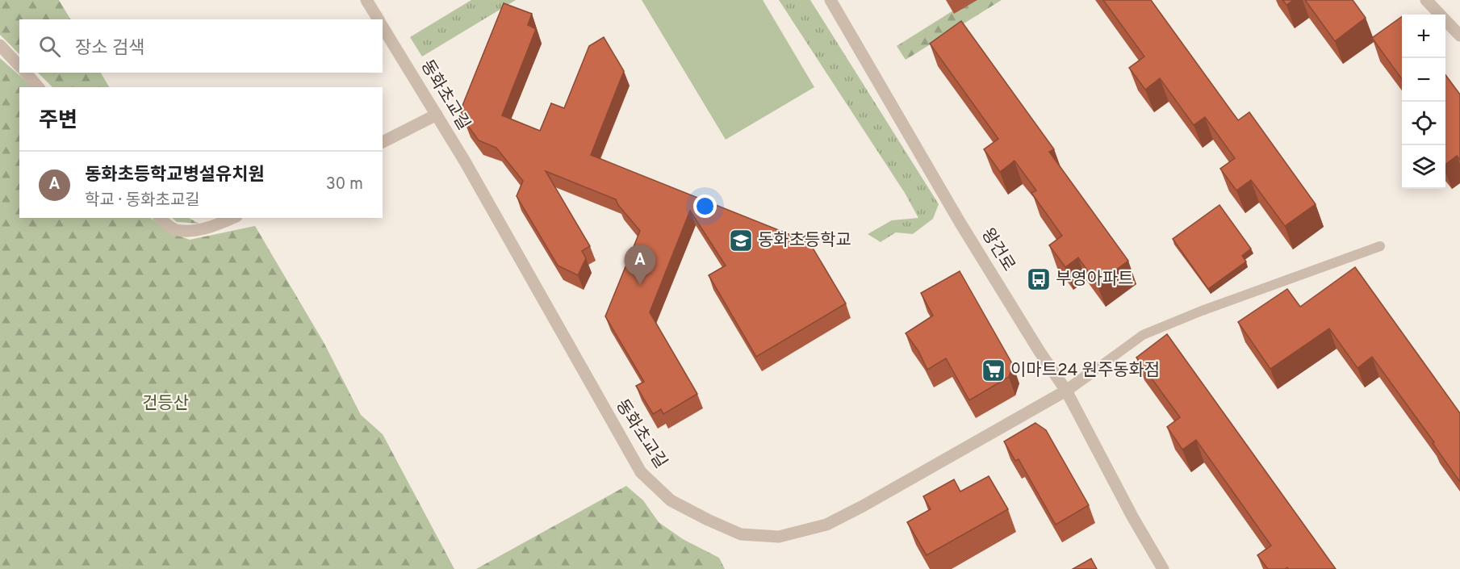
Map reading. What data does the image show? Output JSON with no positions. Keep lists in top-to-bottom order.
{
  "streets": {
    "street": ["동화초교길", "왕건로"]
  },
  "crossings": [
    ["동화초교길", "왕건로"]
  ],
  "parks": ["건등산"],
  "places": {
    "school or university": ["동화초등학교"],
    "bus stop": ["부영아파트"],
    "supermarket": ["이마트24 원주동화점"]
  },
  "page": {
    "map_buttons": ["+", "−"],
    "search": "장소 검색",
    "heading": "주변",
    "list": [
      {
        "mark": "A",
        "name": "동화초등학교병설유치원",
        "note": "학교 · 동화초교길",
        "value": "30 m"
      }
    ],
    "pins": "A"
  }
}
